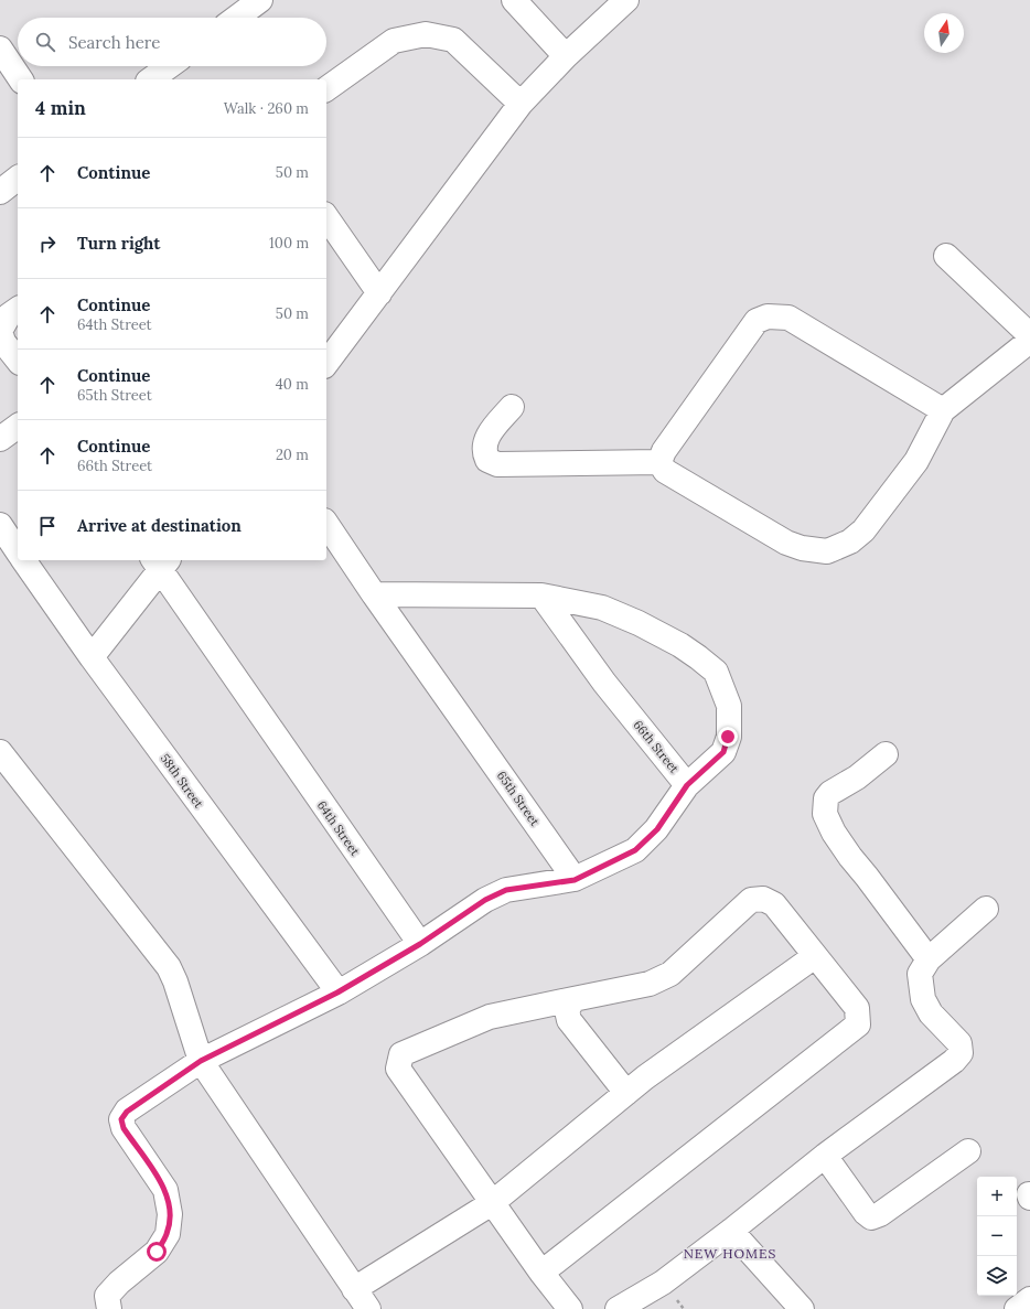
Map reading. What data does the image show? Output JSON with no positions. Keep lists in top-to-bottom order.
{
  "streets": {
    "street": [
      "66th Street",
      "58th Street",
      "65th Street",
      "64th Street"
    ]
  },
  "districts": ["NEW HOMES"],
  "north": "top",
  "page": {
    "search": "Search here",
    "heading": ["4 min", "Walk · 260 m"],
    "list": [
      ["Continue", "50 m"],
      ["Turn right", "100 m"],
      ["Continue", "64th Street", "50 m"],
      ["Continue", "65th Street", "40 m"],
      ["Continue", "66th Street", "20 m"],
      "Arrive at destination"
    ],
    "map_buttons": ["+", "−"]
  }
}
